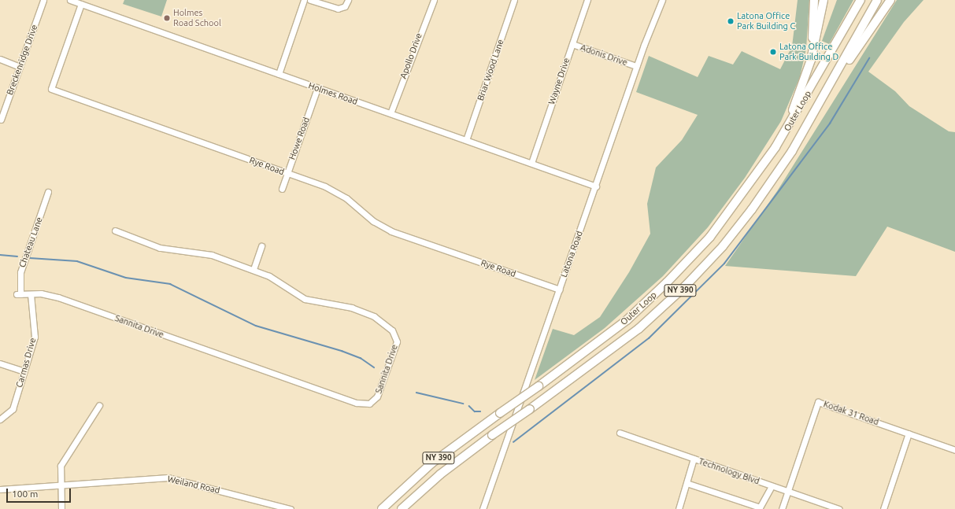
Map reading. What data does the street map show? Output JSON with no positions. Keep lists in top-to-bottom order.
{
  "streets": {
    "highway": ["Outer Loop", "NY 390"],
    "street": [
      "Adonis Drive",
      "Apollo Drive",
      "Breckenridge Drive",
      "Briar Wood Lane",
      "Wayne Drive",
      "Holmes Road",
      "Howe Road",
      "Rye Road",
      "Chateau Lane",
      "Latona Road",
      "Sannita Drive",
      "Carmas Drive",
      "Kodak 31 Road",
      "Technology Blvd",
      "Weiland Road"
    ]
  },
  "crossings": [
    ["Adonis Drive", "Wayne Drive"],
    ["Adonis Drive", "Latona Road"],
    ["Apollo Drive", "Holmes Road"],
    ["Briar Wood Lane", "Holmes Road"],
    ["Wayne Drive", "Holmes Road"],
    ["Holmes Road", "Howe Road"],
    ["Holmes Road", "Rye Road"],
    ["Holmes Road", "Latona Road"],
    ["Howe Road", "Rye Road"],
    ["Rye Road", "Latona Road"],
    ["Chateau Lane", "Sannita Drive"],
    ["Chateau Lane", "Carmas Drive"],
    ["Sannita Drive", "Carmas Drive"],
    ["Kodak 31 Road", "Technology Blvd"]
  ],
  "places": ["Holmes Road School", "Latona Office Park Building C", "Latona Office Park Building D"],
  "scale_bar": "100 m"
}
